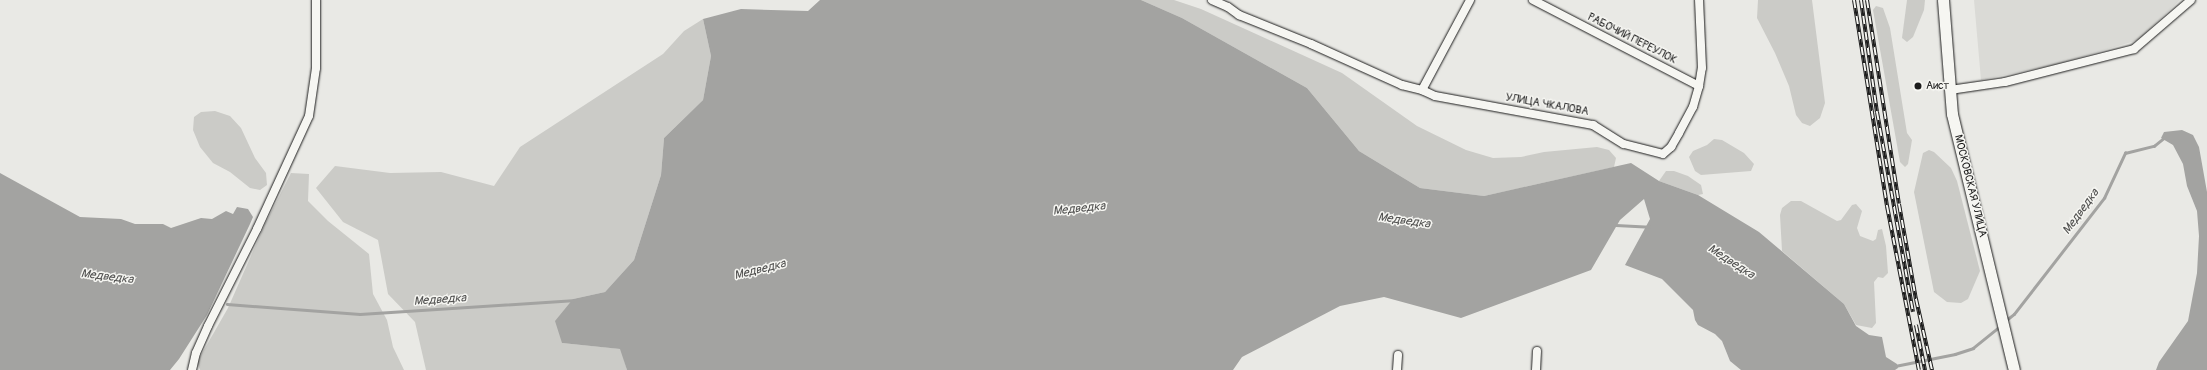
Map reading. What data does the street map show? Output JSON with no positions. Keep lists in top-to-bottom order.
{
  "streets": {
    "street": ["РАБОЧИЙ ПЕРЕУЛОК", "УЛИЦА ЧКАЛОВА", "МОСКОВСКАЯ УЛИЦА"]
  },
  "crossings": [
    ["РАБОЧИЙ ПЕРЕУЛОК", "УЛИЦА ЧКАЛОВА"]
  ],
  "water": ["Медведка"],
  "places": ["Аист"]
}
